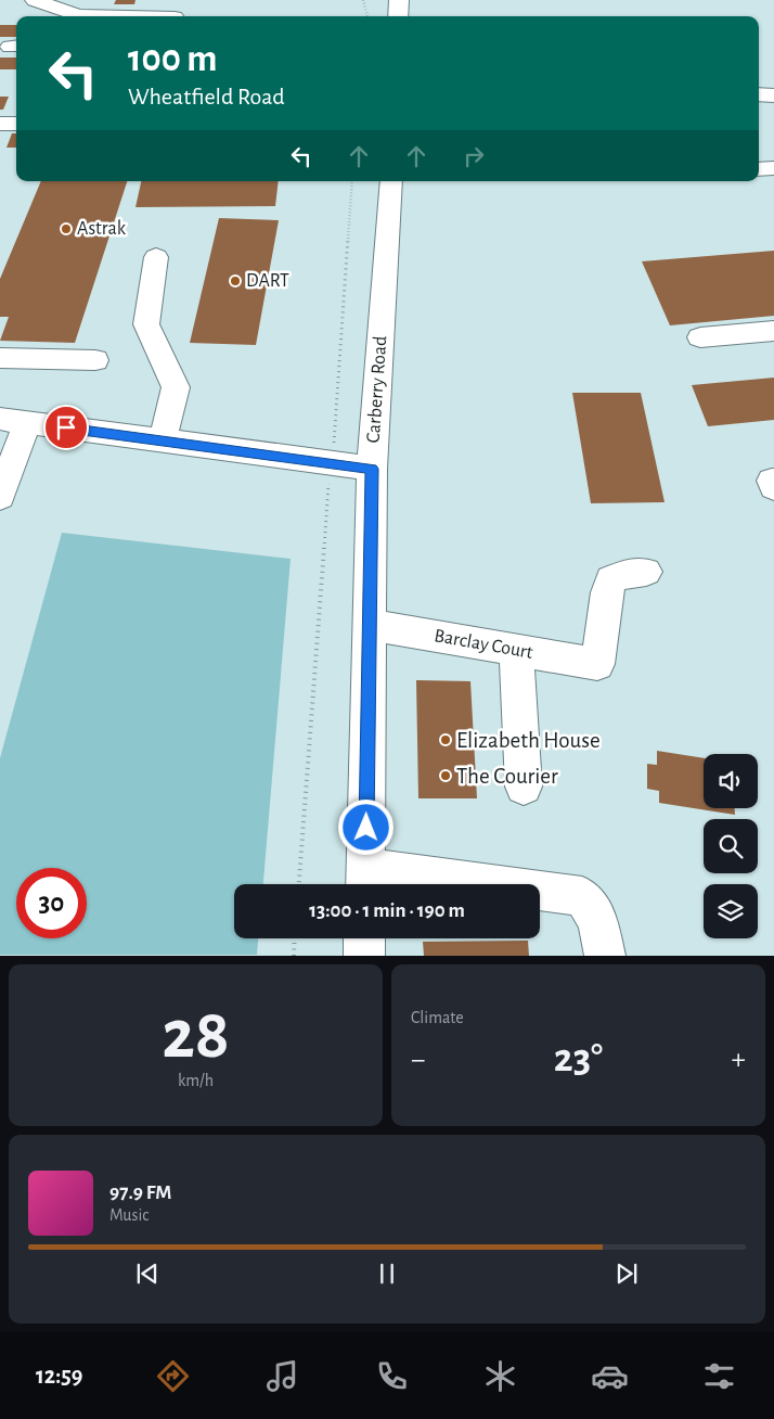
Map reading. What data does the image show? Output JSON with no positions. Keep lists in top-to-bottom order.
{
  "streets": {
    "street": ["Carberry Road", "Barclay Court"]
  },
  "crossings": [
    ["Carberry Road", "Barclay Court"]
  ],
  "places": [
    "Astrak",
    "DART",
    "Elizabeth House",
    "The Courier"
  ],
  "page": {
    "turn": ["100 m", "Wheatfield Road"],
    "limit": "30",
    "trip": "13:00 · 1 min · 190 m",
    "tile": [
      ["28", "km/h"],
      "Climate"
    ],
    "heat": ["−", "23°", "+"],
    "song": ["97.9 FM", "Music"],
    "tabs": "12:59"
  }
}
